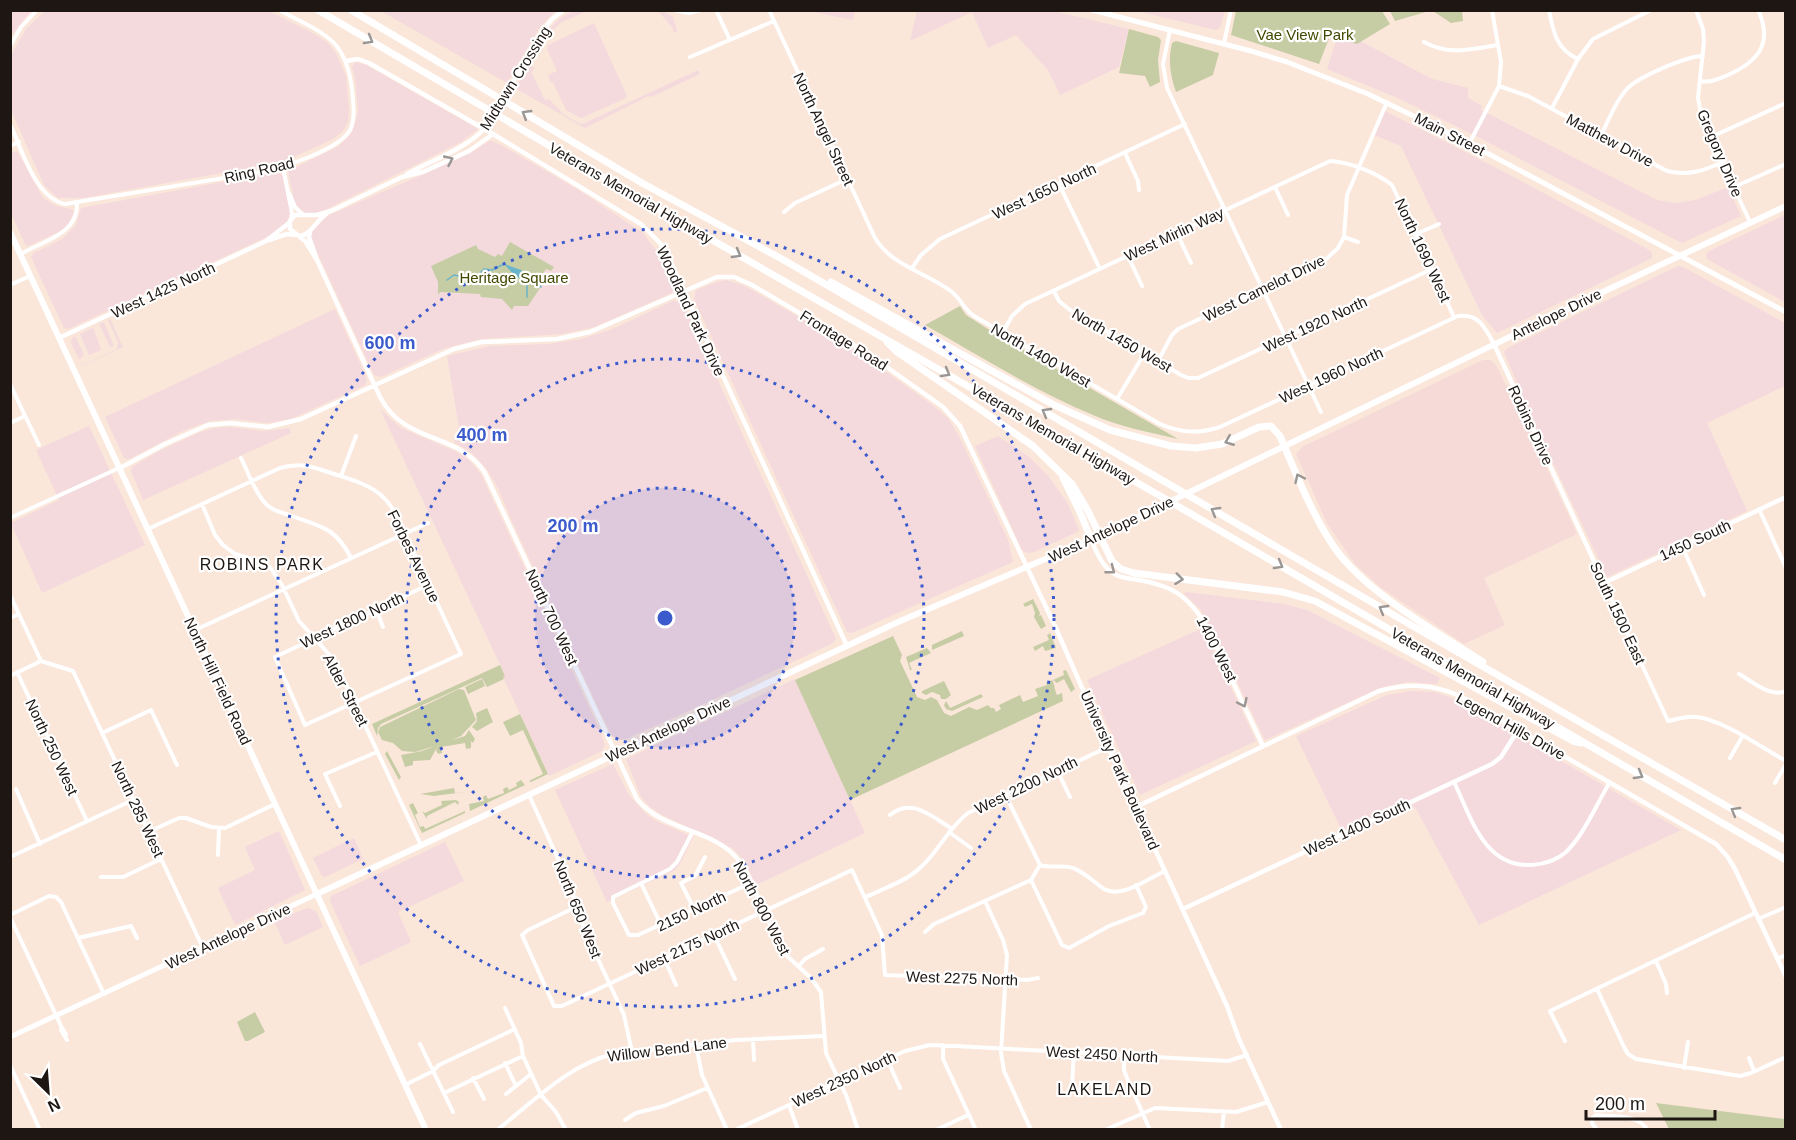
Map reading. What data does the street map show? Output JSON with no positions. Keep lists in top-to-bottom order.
{
  "streets": {
    "highway": ["Veterans Memorial Highway"],
    "main road": [
      "Main Street",
      "Antelope Drive",
      "West Antelope Drive",
      "North Hill Field Road"
    ],
    "street": [
      "Midtown Crossing",
      "North Angel Street",
      "Matthew Drive",
      "Gregory Drive",
      "Ring Road",
      "West 1650 North",
      "West Mirlin Way",
      "North 1690 West",
      "West Camelot Drive",
      "West 1425 North",
      "Woodland Park Drive",
      "West 1920 North",
      "Frontage Road",
      "North 1450 West",
      "North 1400 West",
      "West 1960 North",
      "Robins Drive",
      "1450 South",
      "Forbes Avenue",
      "South 1500 East",
      "North 700 West",
      "West 1800 North",
      "1400 West",
      "Alder Street",
      "Legend Hills Drive",
      "North 250 West",
      "University Park Boulevard",
      "West 2200 North",
      "North 285 West",
      "West 1400 South",
      "North 800 West",
      "North 650 West",
      "2150 North",
      "West 2175 North",
      "West 2275 North",
      "Willow Bend Lane",
      "West 2450 North",
      "West 2350 North"
    ]
  },
  "crossings": [
    ["North Angel Street", "North 1400 West"],
    ["Main Street", "Antelope Drive"],
    ["Matthew Drive", "Gregory Drive"],
    ["Gregory Drive", "Antelope Drive"],
    ["Ring Road", "Woodland Park Drive"],
    ["West 1650 North", "North 1400 West"],
    ["West Mirlin Way", "North 1690 West"],
    ["West Mirlin Way", "North 1450 West"],
    ["West Mirlin Way", "North 1400 West"],
    ["North 1690 West", "West 1920 North"],
    ["North 1690 West", "West 1960 North"],
    ["West Camelot Drive", "North 1450 West"],
    ["West 1425 North", "North Hill Field Road"],
    ["Woodland Park Drive", "Frontage Road"],
    ["Woodland Park Drive", "West Antelope Drive"],
    ["Antelope Drive", "Robins Drive"],
    ["Antelope Drive", "West Antelope Drive"],
    ["West 1920 North", "North 1450 West"],
    ["Frontage Road", "University Park Boulevard"],
    ["North 1400 West", "West 1960 North"],
    ["Robins Drive", "South 1500 East"],
    ["West Antelope Drive", "North 700 West"],
    ["West Antelope Drive", "1400 West"],
    ["West Antelope Drive", "North Hill Field Road"],
    ["West Antelope Drive", "Alder Street"],
    ["West Antelope Drive", "University Park Boulevard"],
    ["West Antelope Drive", "North 285 West"],
    ["West Antelope Drive", "North 650 West"],
    ["1450 South", "South 1500 East"],
    ["Forbes Avenue", "West 1800 North"],
    ["Forbes Avenue", "North Hill Field Road"],
    ["Forbes Avenue", "Alder Street"],
    ["North 700 West", "North 800 West"],
    ["West 1800 North", "Alder Street"],
    ["1400 West", "Legend Hills Drive"],
    ["Legend Hills Drive", "University Park Boulevard"],
    ["Legend Hills Drive", "West 1400 South"],
    ["University Park Boulevard", "West 2200 North"],
    ["University Park Boulevard", "West 1400 South"],
    ["University Park Boulevard", "West 2450 North"],
    ["West 2200 North", "West 2175 North"],
    ["West 2200 North", "West 2275 North"],
    ["North 800 West", "2150 North"],
    ["North 800 West", "West 2175 North"],
    ["North 800 West", "Willow Bend Lane"],
    ["North 800 West", "West 2350 North"],
    ["North 650 West", "West 2175 North"],
    ["North 650 West", "Willow Bend Lane"],
    ["West 2175 North", "West 2275 North"],
    ["West 2450 North", "West 2350 North"]
  ],
  "one_way": ["1400 West"],
  "districts": ["ROBINS PARK", "LAKELAND"],
  "parks": ["Vae View Park", "Heritage Square"],
  "scale_bar": "200 m",
  "north": "bottom right",
  "rings": ["600 m", "400 m", "200 m"]
}
